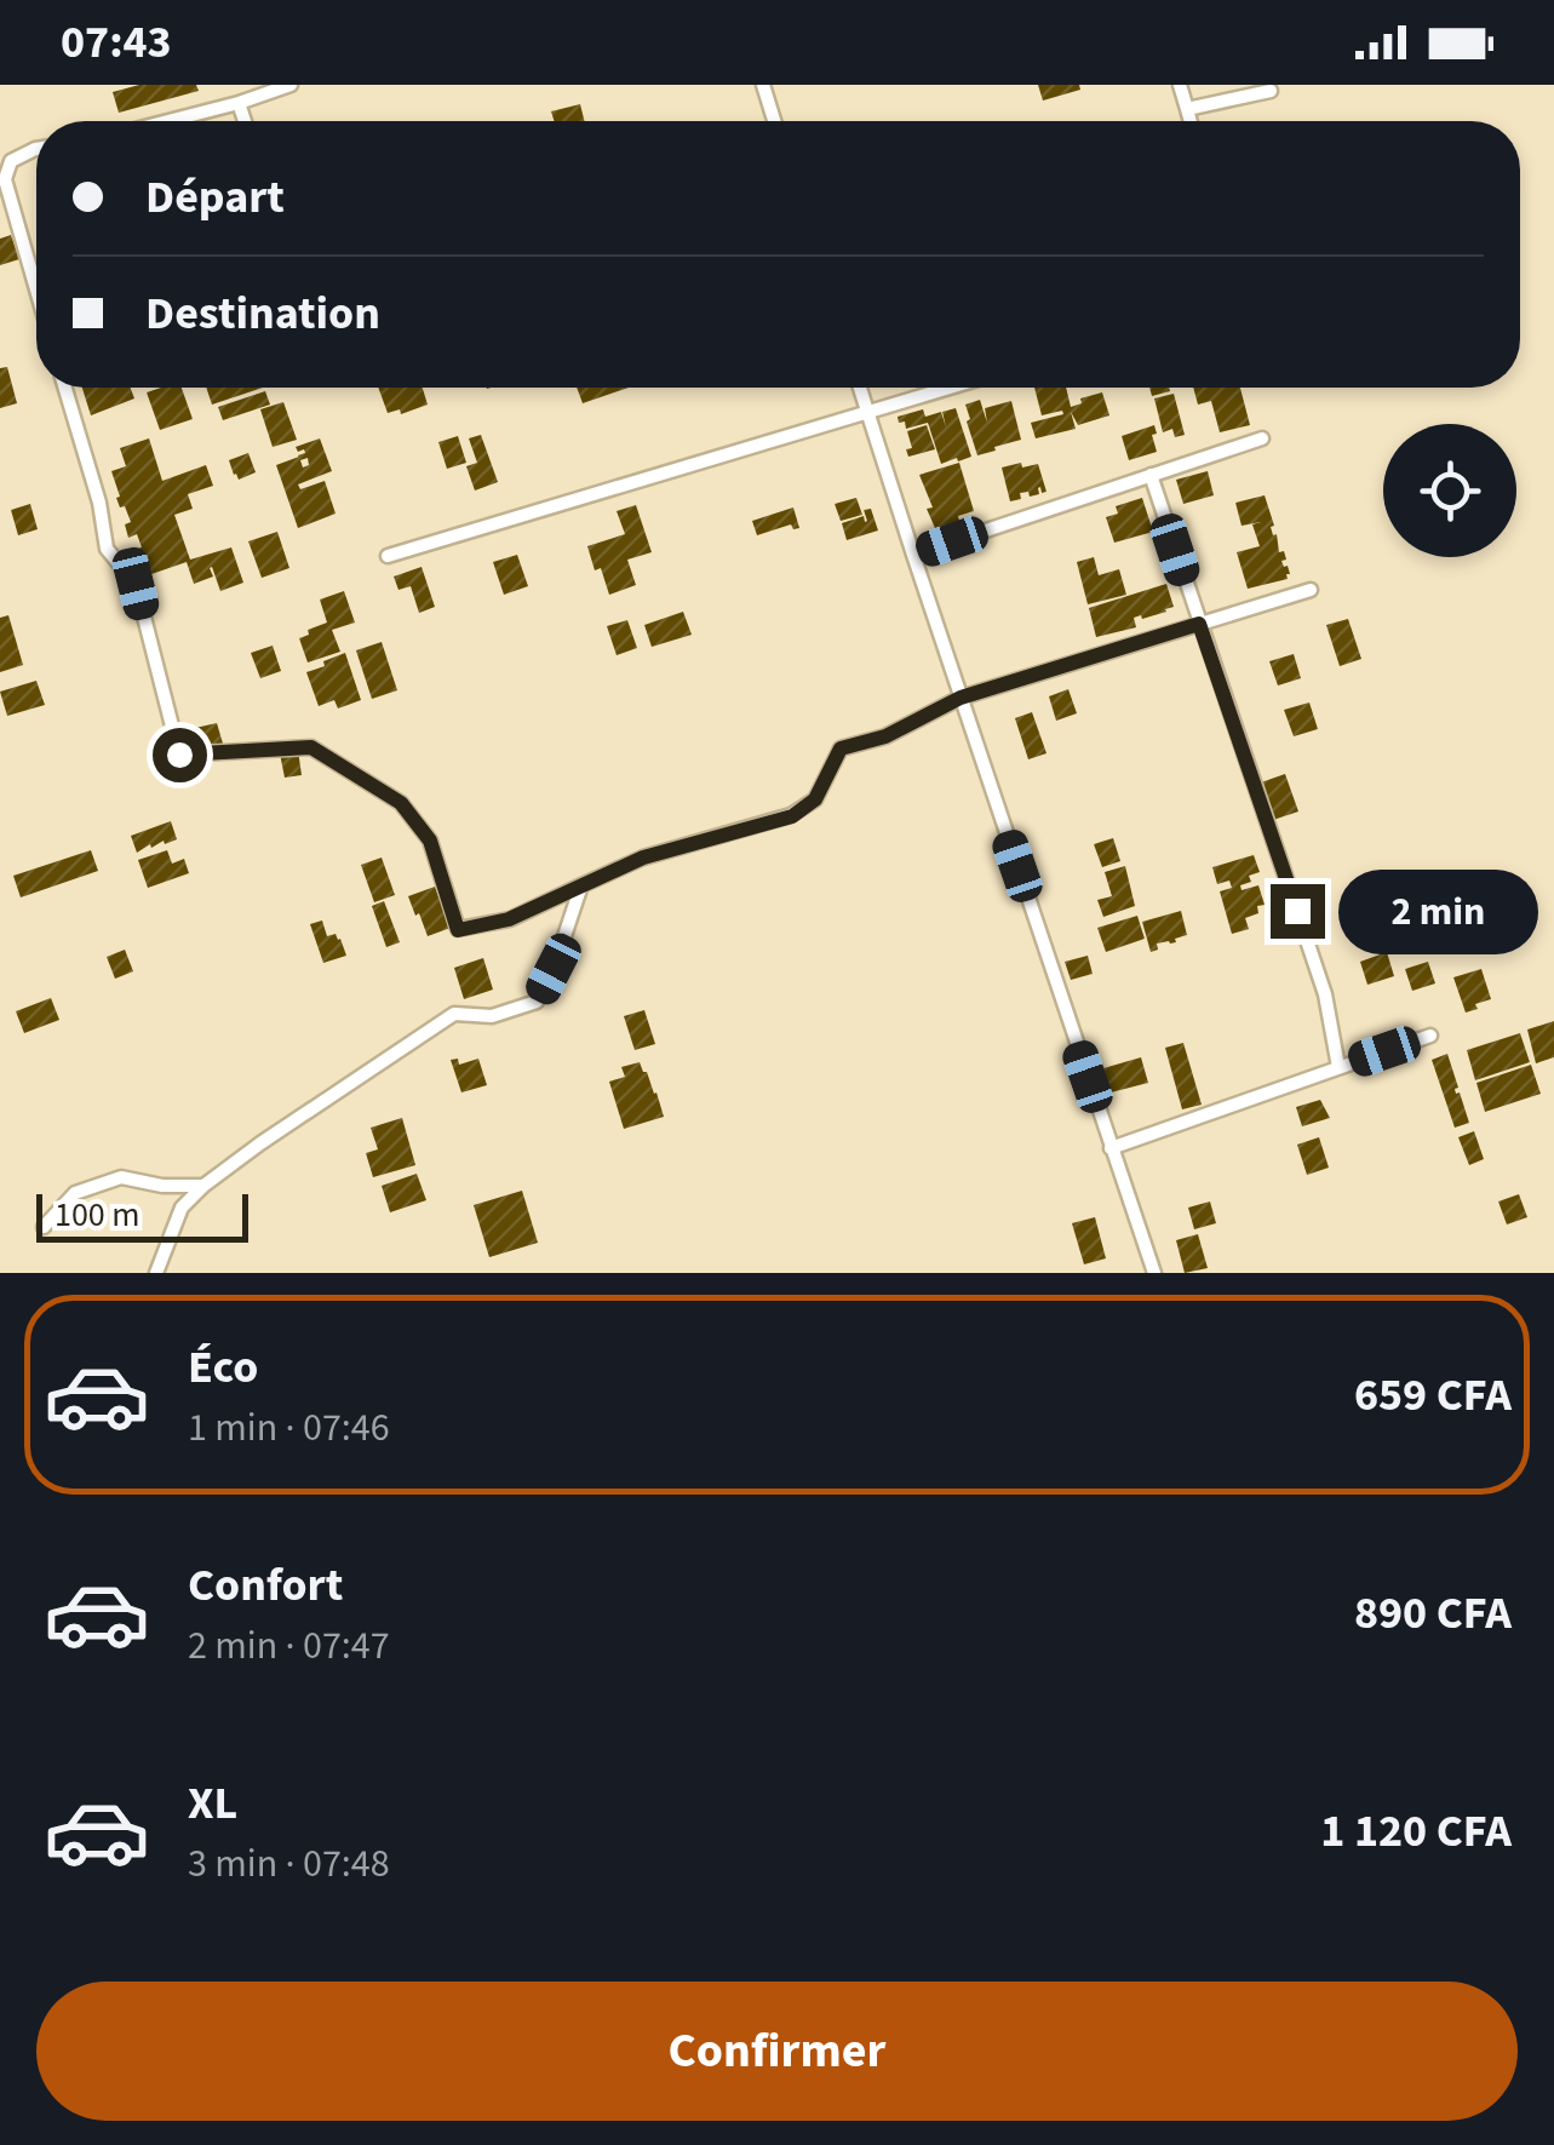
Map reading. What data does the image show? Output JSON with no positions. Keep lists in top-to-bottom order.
{
  "scale_bar": "100 m",
  "page": {
    "status": "07:43",
    "banner": ["Départ", "Destination"],
    "bubble": "2 min",
    "scale": "100 m",
    "list": [
      {
        "name": "Éco",
        "note": "1 min · 07:46",
        "value": "659 CFA"
      },
      {
        "name": "Confort",
        "note": "2 min · 07:47",
        "value": "890 CFA"
      },
      {
        "name": "XL",
        "note": "3 min · 07:48",
        "value": "1 120 CFA"
      }
    ],
    "buttons": "Confirmer"
  }
}
